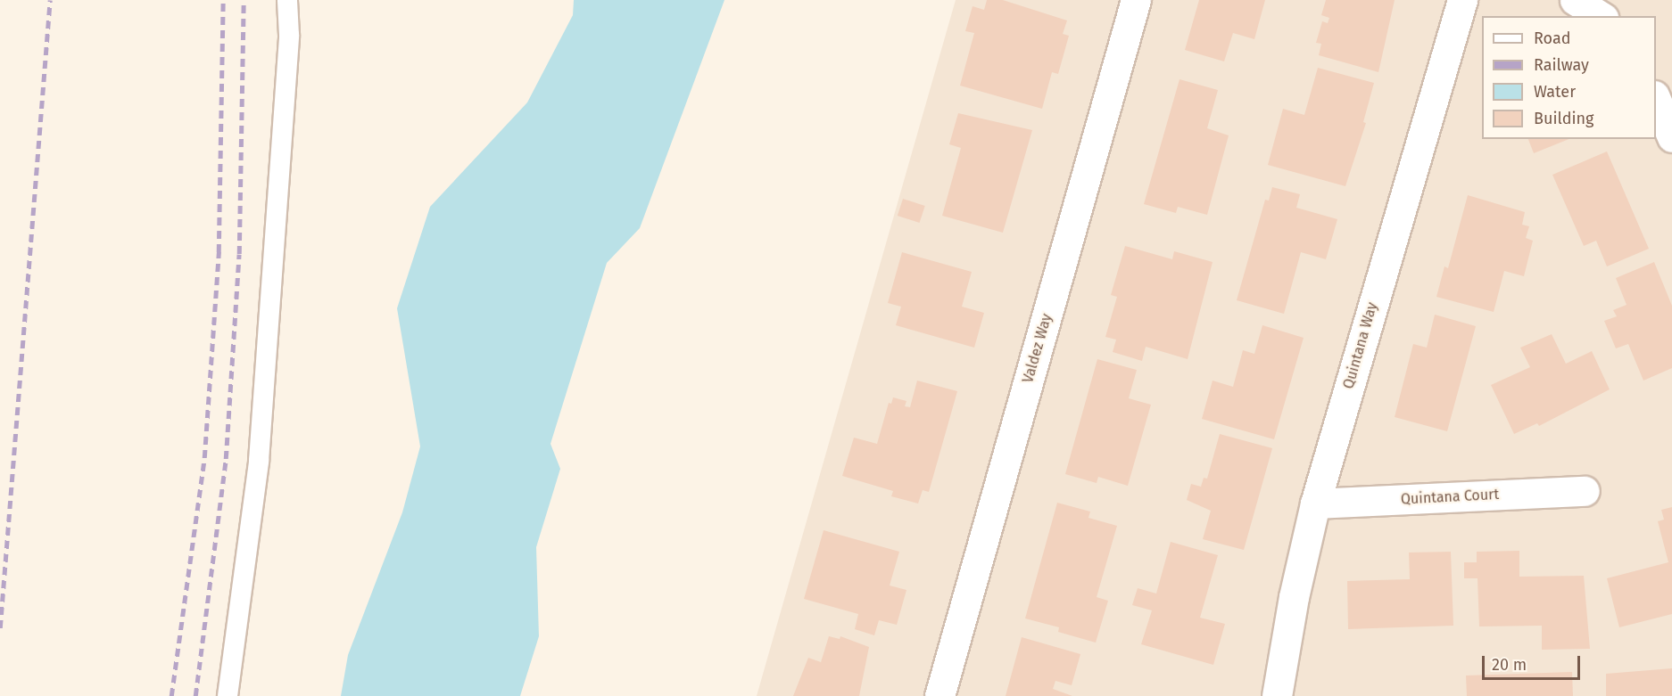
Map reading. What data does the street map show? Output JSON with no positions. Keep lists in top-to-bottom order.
{
  "streets": {
    "street": ["Quintana Way", "Valdez Way", "Quintana Court"]
  },
  "crossings": [
    ["Quintana Way", "Quintana Court"]
  ],
  "legend": [
    "Road",
    "Railway",
    "Water",
    "Building"
  ],
  "scale_bar": "20 m"
}
